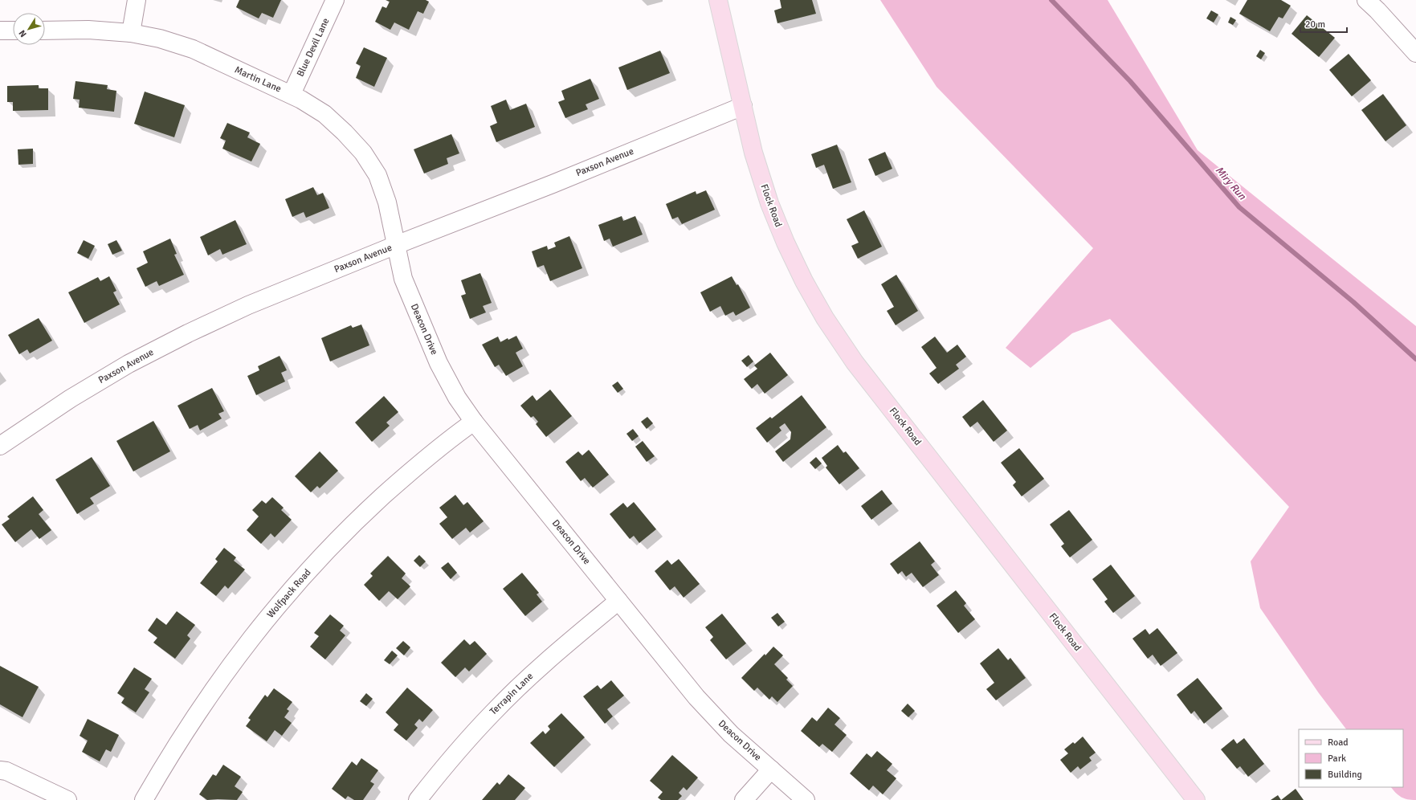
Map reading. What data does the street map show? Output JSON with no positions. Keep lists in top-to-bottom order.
{
  "streets": {
    "main road": ["Flock Road"],
    "street": [
      "Blue Devil Lane",
      "Martin Lane",
      "Paxson Avenue",
      "Deacon Drive",
      "Wolfpack Road",
      "Terrapin Lane"
    ]
  },
  "crossings": [
    ["Blue Devil Lane", "Martin Lane"],
    ["Martin Lane", "Paxson Avenue"],
    ["Martin Lane", "Deacon Drive"],
    ["Paxson Avenue", "Flock Road"],
    ["Paxson Avenue", "Deacon Drive"],
    ["Deacon Drive", "Wolfpack Road"],
    ["Deacon Drive", "Terrapin Lane"]
  ],
  "water": ["Miry Run"],
  "legend": ["Road", "Park", "Building"],
  "scale_bar": "20 m",
  "north": "bottom left"
}
